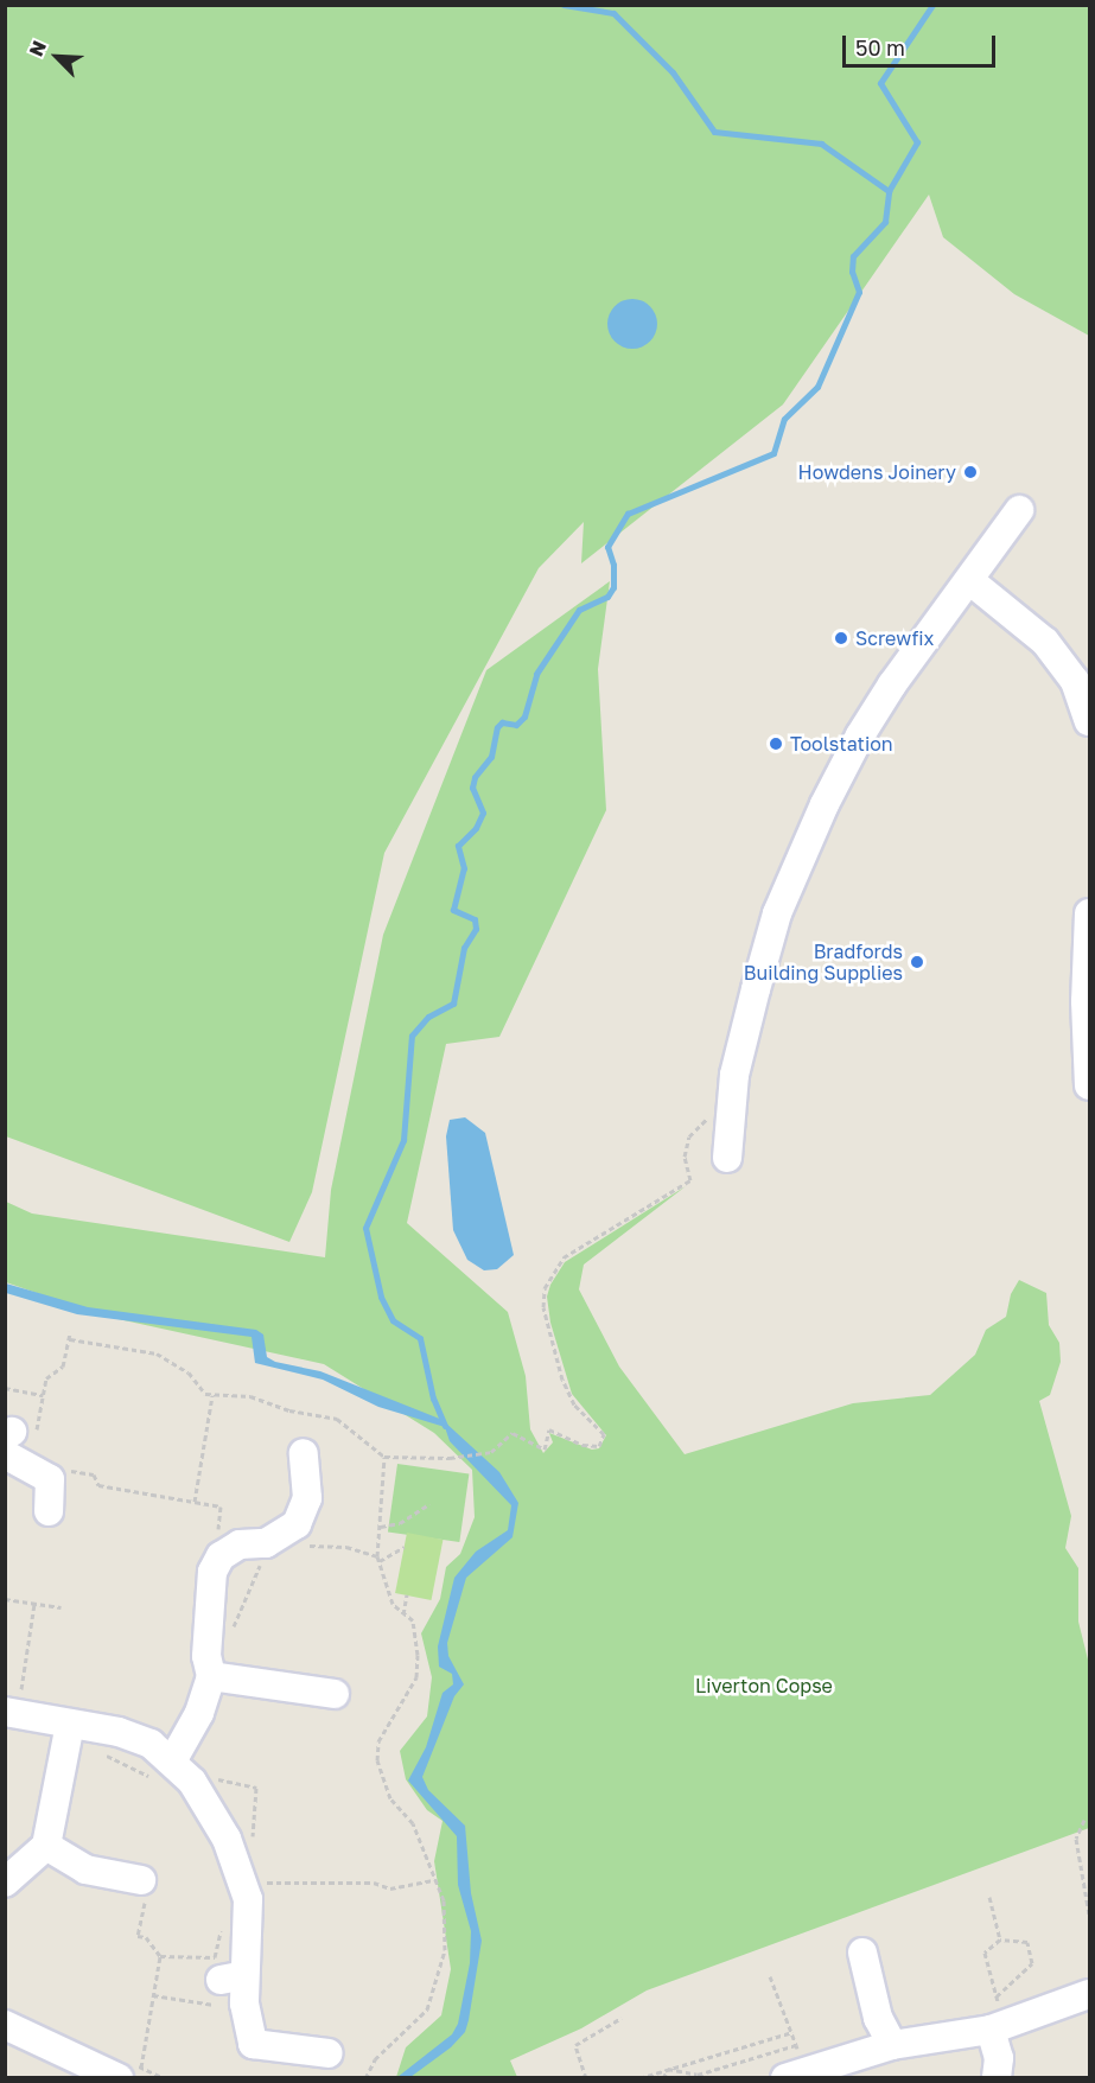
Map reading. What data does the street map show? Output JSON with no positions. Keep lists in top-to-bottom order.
{
  "parks": ["Liverton Copse"],
  "places": [
    "Howdens Joinery",
    "Screwfix",
    "Toolstation",
    "Bradfords Building Supplies"
  ],
  "scale_bar": "50 m",
  "north": "top left"
}
